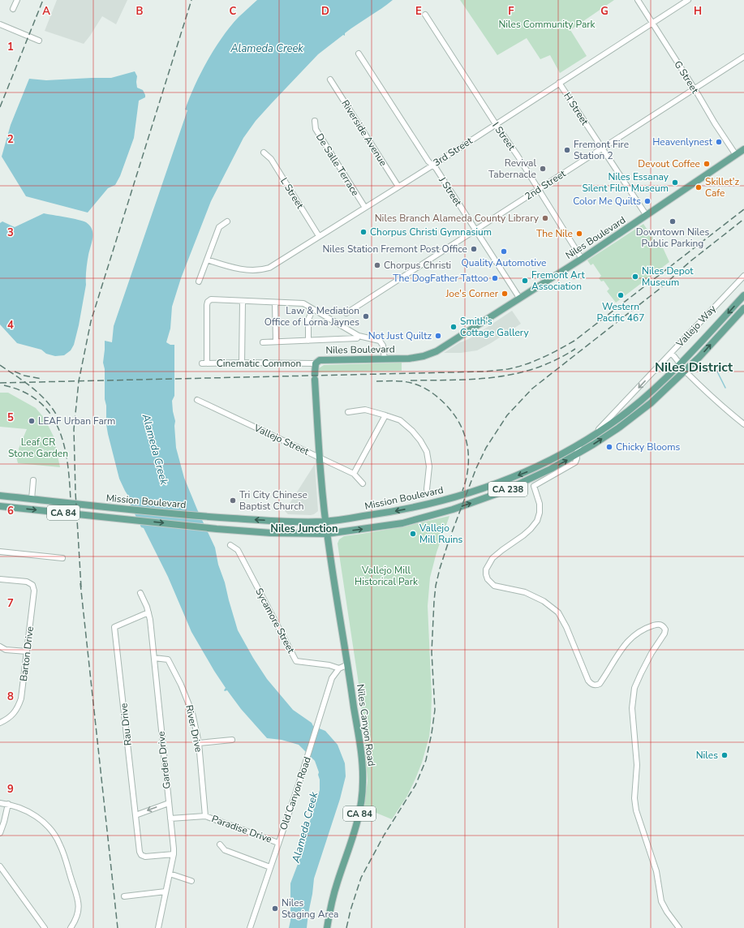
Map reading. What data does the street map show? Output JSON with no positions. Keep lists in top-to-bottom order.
{
  "streets": {
    "main road": [
      "Niles Boulevard",
      "CA 238",
      "Mission Boulevard",
      "CA 84",
      "Niles Canyon Road"
    ],
    "street": [
      "G Street",
      "H Street",
      "Riverside Avenue",
      "I Street",
      "3rd Street",
      "De Salle Terrace",
      "2nd Street",
      "J Street",
      "L Street",
      "Vallejo Way",
      "Cinematic Common",
      "Vallejo Street",
      "Sycamore Street",
      "Barton Drive",
      "Rau Drive",
      "River Drive",
      "Garden Drive",
      "Old Canyon Road",
      "Paradise Drive"
    ]
  },
  "crossings": [
    ["G Street", "3rd Street"],
    ["G Street", "2nd Street"],
    ["G Street", "Niles Boulevard"],
    ["H Street", "3rd Street"],
    ["H Street", "2nd Street"],
    ["H Street", "Niles Boulevard"],
    ["Riverside Avenue", "3rd Street"],
    ["I Street", "3rd Street"],
    ["I Street", "2nd Street"],
    ["I Street", "Niles Boulevard"],
    ["3rd Street", "De Salle Terrace"],
    ["3rd Street", "J Street"],
    ["3rd Street", "L Street"],
    ["2nd Street", "J Street"],
    ["J Street", "Niles Boulevard"],
    ["Niles Boulevard", "Cinematic Common"],
    ["Niles Boulevard", "Vallejo Street"],
    ["Niles Boulevard", "Mission Boulevard"],
    ["Niles Boulevard", "Niles Canyon Road"],
    ["Vallejo Way", "Mission Boulevard"],
    ["Mission Boulevard", "Niles Canyon Road"],
    ["Sycamore Street", "Old Canyon Road"],
    ["Rau Drive", "Garden Drive"],
    ["River Drive", "Garden Drive"],
    ["River Drive", "Paradise Drive"],
    ["Old Canyon Road", "Paradise Drive"]
  ],
  "one_way": ["Vallejo Way"],
  "districts": ["Niles District", "Niles Junction"],
  "water": ["Alameda Creek"],
  "parks": ["Niles Community Park", "Leaf CR Stone Garden", "Vallejo Mill Historical Park"],
  "places": [
    "Heavenlynest",
    "Fremont Fire Station 2",
    "Devout Coffee",
    "Revival Tabernacle",
    "Niles Essanay Silent Film Museum",
    "Skillet'z Cafe",
    "Color Me Quilts",
    "Niles Branch Alameda County Library",
    "Downtown Niles Public Parking",
    "Chorpus Christi Gymnasium",
    "The Nile",
    "Niles Station Fremont Post Office",
    "Quality Automotive",
    "Chorpus Christi",
    "Niles Depot Museum",
    "The DogFather Tattoo",
    "Fremont Art Association",
    "Joe's Corner",
    "Western Pacific 467",
    "Law & Mediation Office of Lorna Jaynes",
    "Smith's Cottage Gallery",
    "Not Just Quiltz",
    "LEAF Urban Farm",
    "Chicky Blooms",
    "Tri City Chinese Baptist Church",
    "Vallejo Mill Ruins",
    "Niles",
    "Niles Staging Area"
  ],
  "grid": {
    "columns": [
      "A",
      "B",
      "C",
      "D",
      "E",
      "F",
      "G",
      "H"
    ],
    "rows": [
      "1",
      "2",
      "3",
      "4",
      "5",
      "6",
      "7",
      "8",
      "9"
    ]
  }
}
